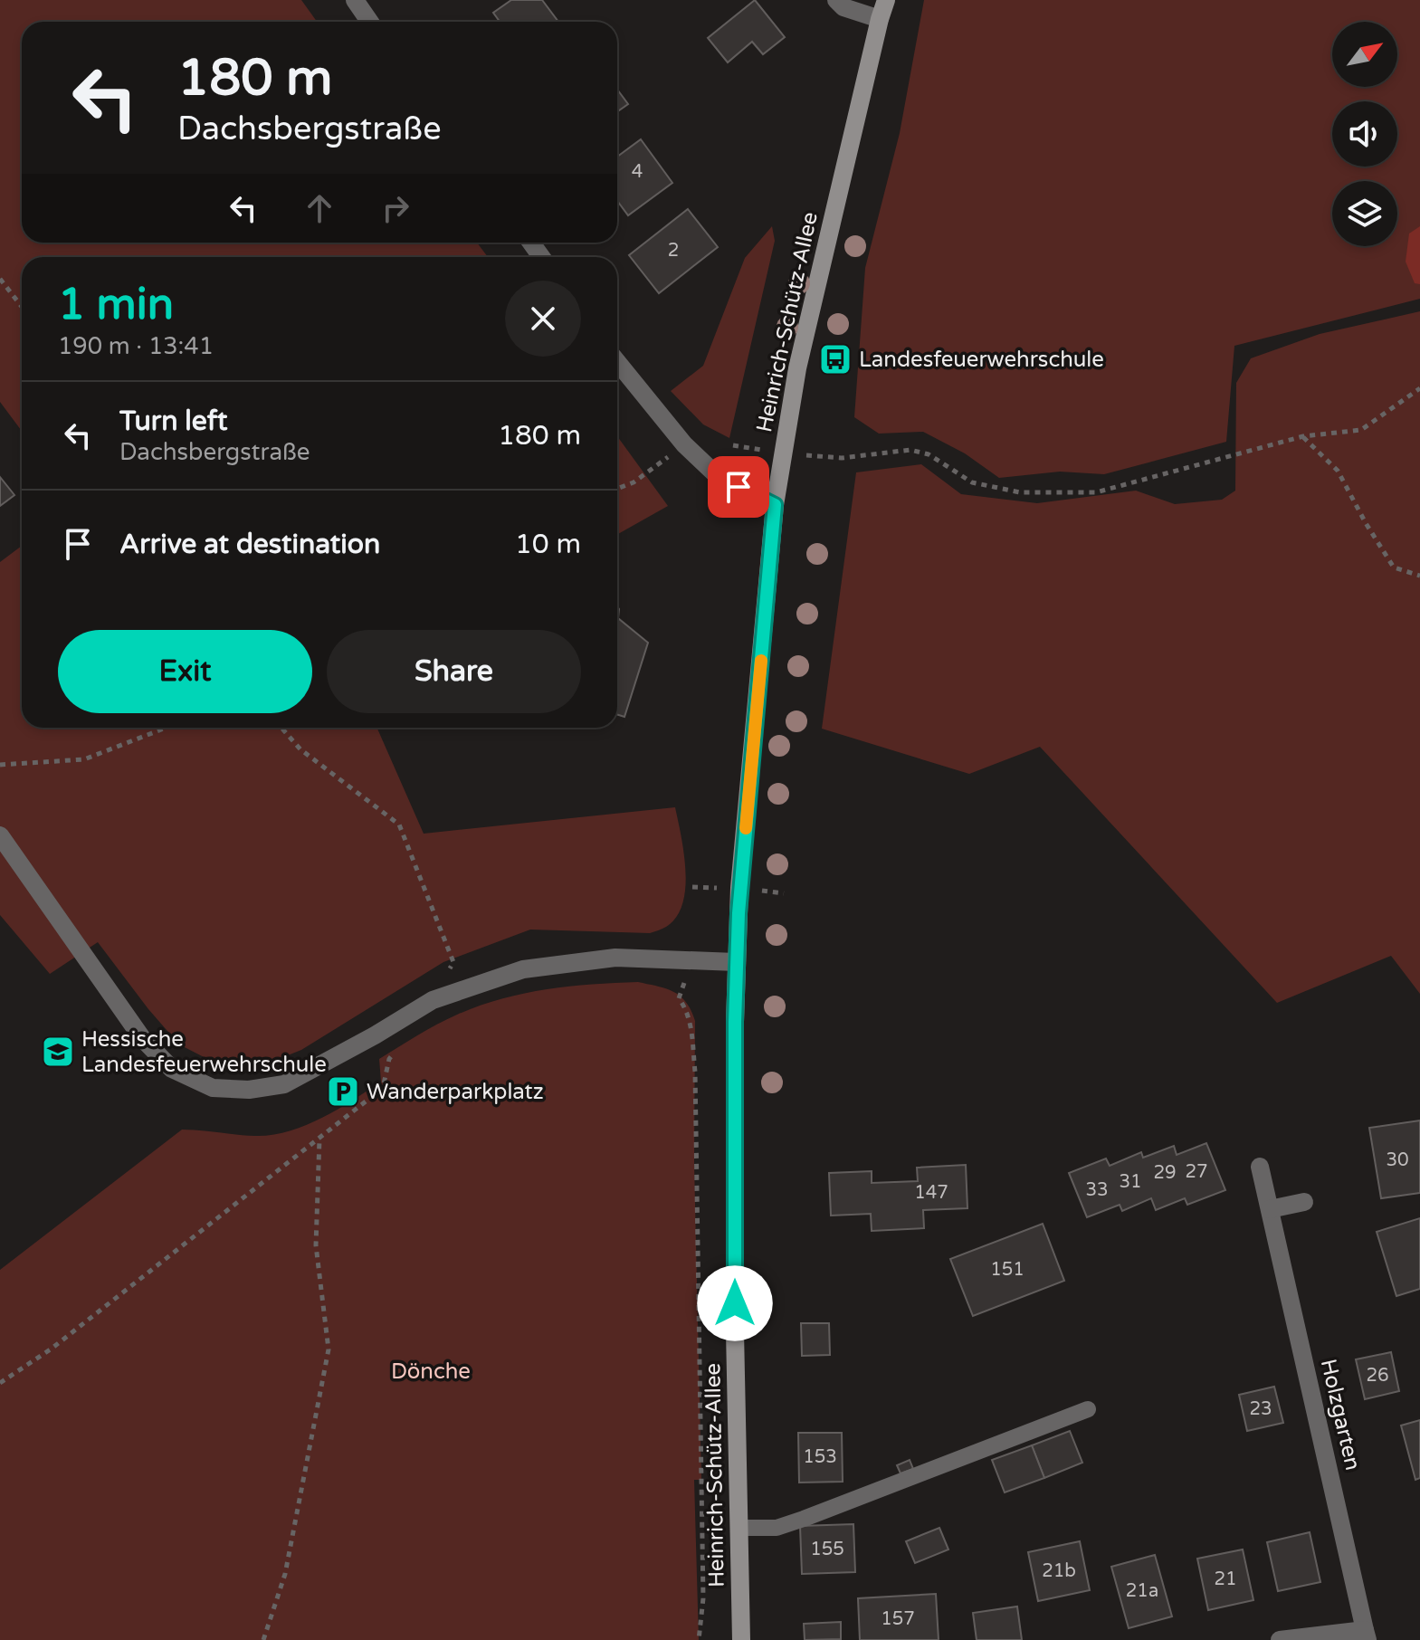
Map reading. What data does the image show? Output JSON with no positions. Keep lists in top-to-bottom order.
{
  "streets": {
    "main road": ["Heinrich-Schütz-Allee"],
    "street": ["Holzgarten"]
  },
  "parks": ["Dönche"],
  "places": {
    "bus stop": ["Landesfeuerwehrschule"],
    "school or university": ["Hessische Landesfeuerwehrschule"],
    "parking": ["Wanderparkplatz"]
  },
  "house_numbers": [
    "4",
    "2",
    "30",
    "27",
    "29",
    "31",
    "33",
    "147",
    "151",
    "26",
    "23",
    "153",
    "155",
    "21b",
    "21",
    "21a",
    "157"
  ],
  "north": "top right",
  "page": {
    "turn": ["180 m", "Dachsbergstraße"],
    "heading": ["1 min", "190 m · 13:41"],
    "list": [
      {
        "name": "Turn left",
        "note": "Dachsbergstraße",
        "value": "180 m"
      },
      {
        "name": "Arrive at destination",
        "value": "10 m"
      }
    ],
    "buttons": ["Exit", "Share"]
  }
}
